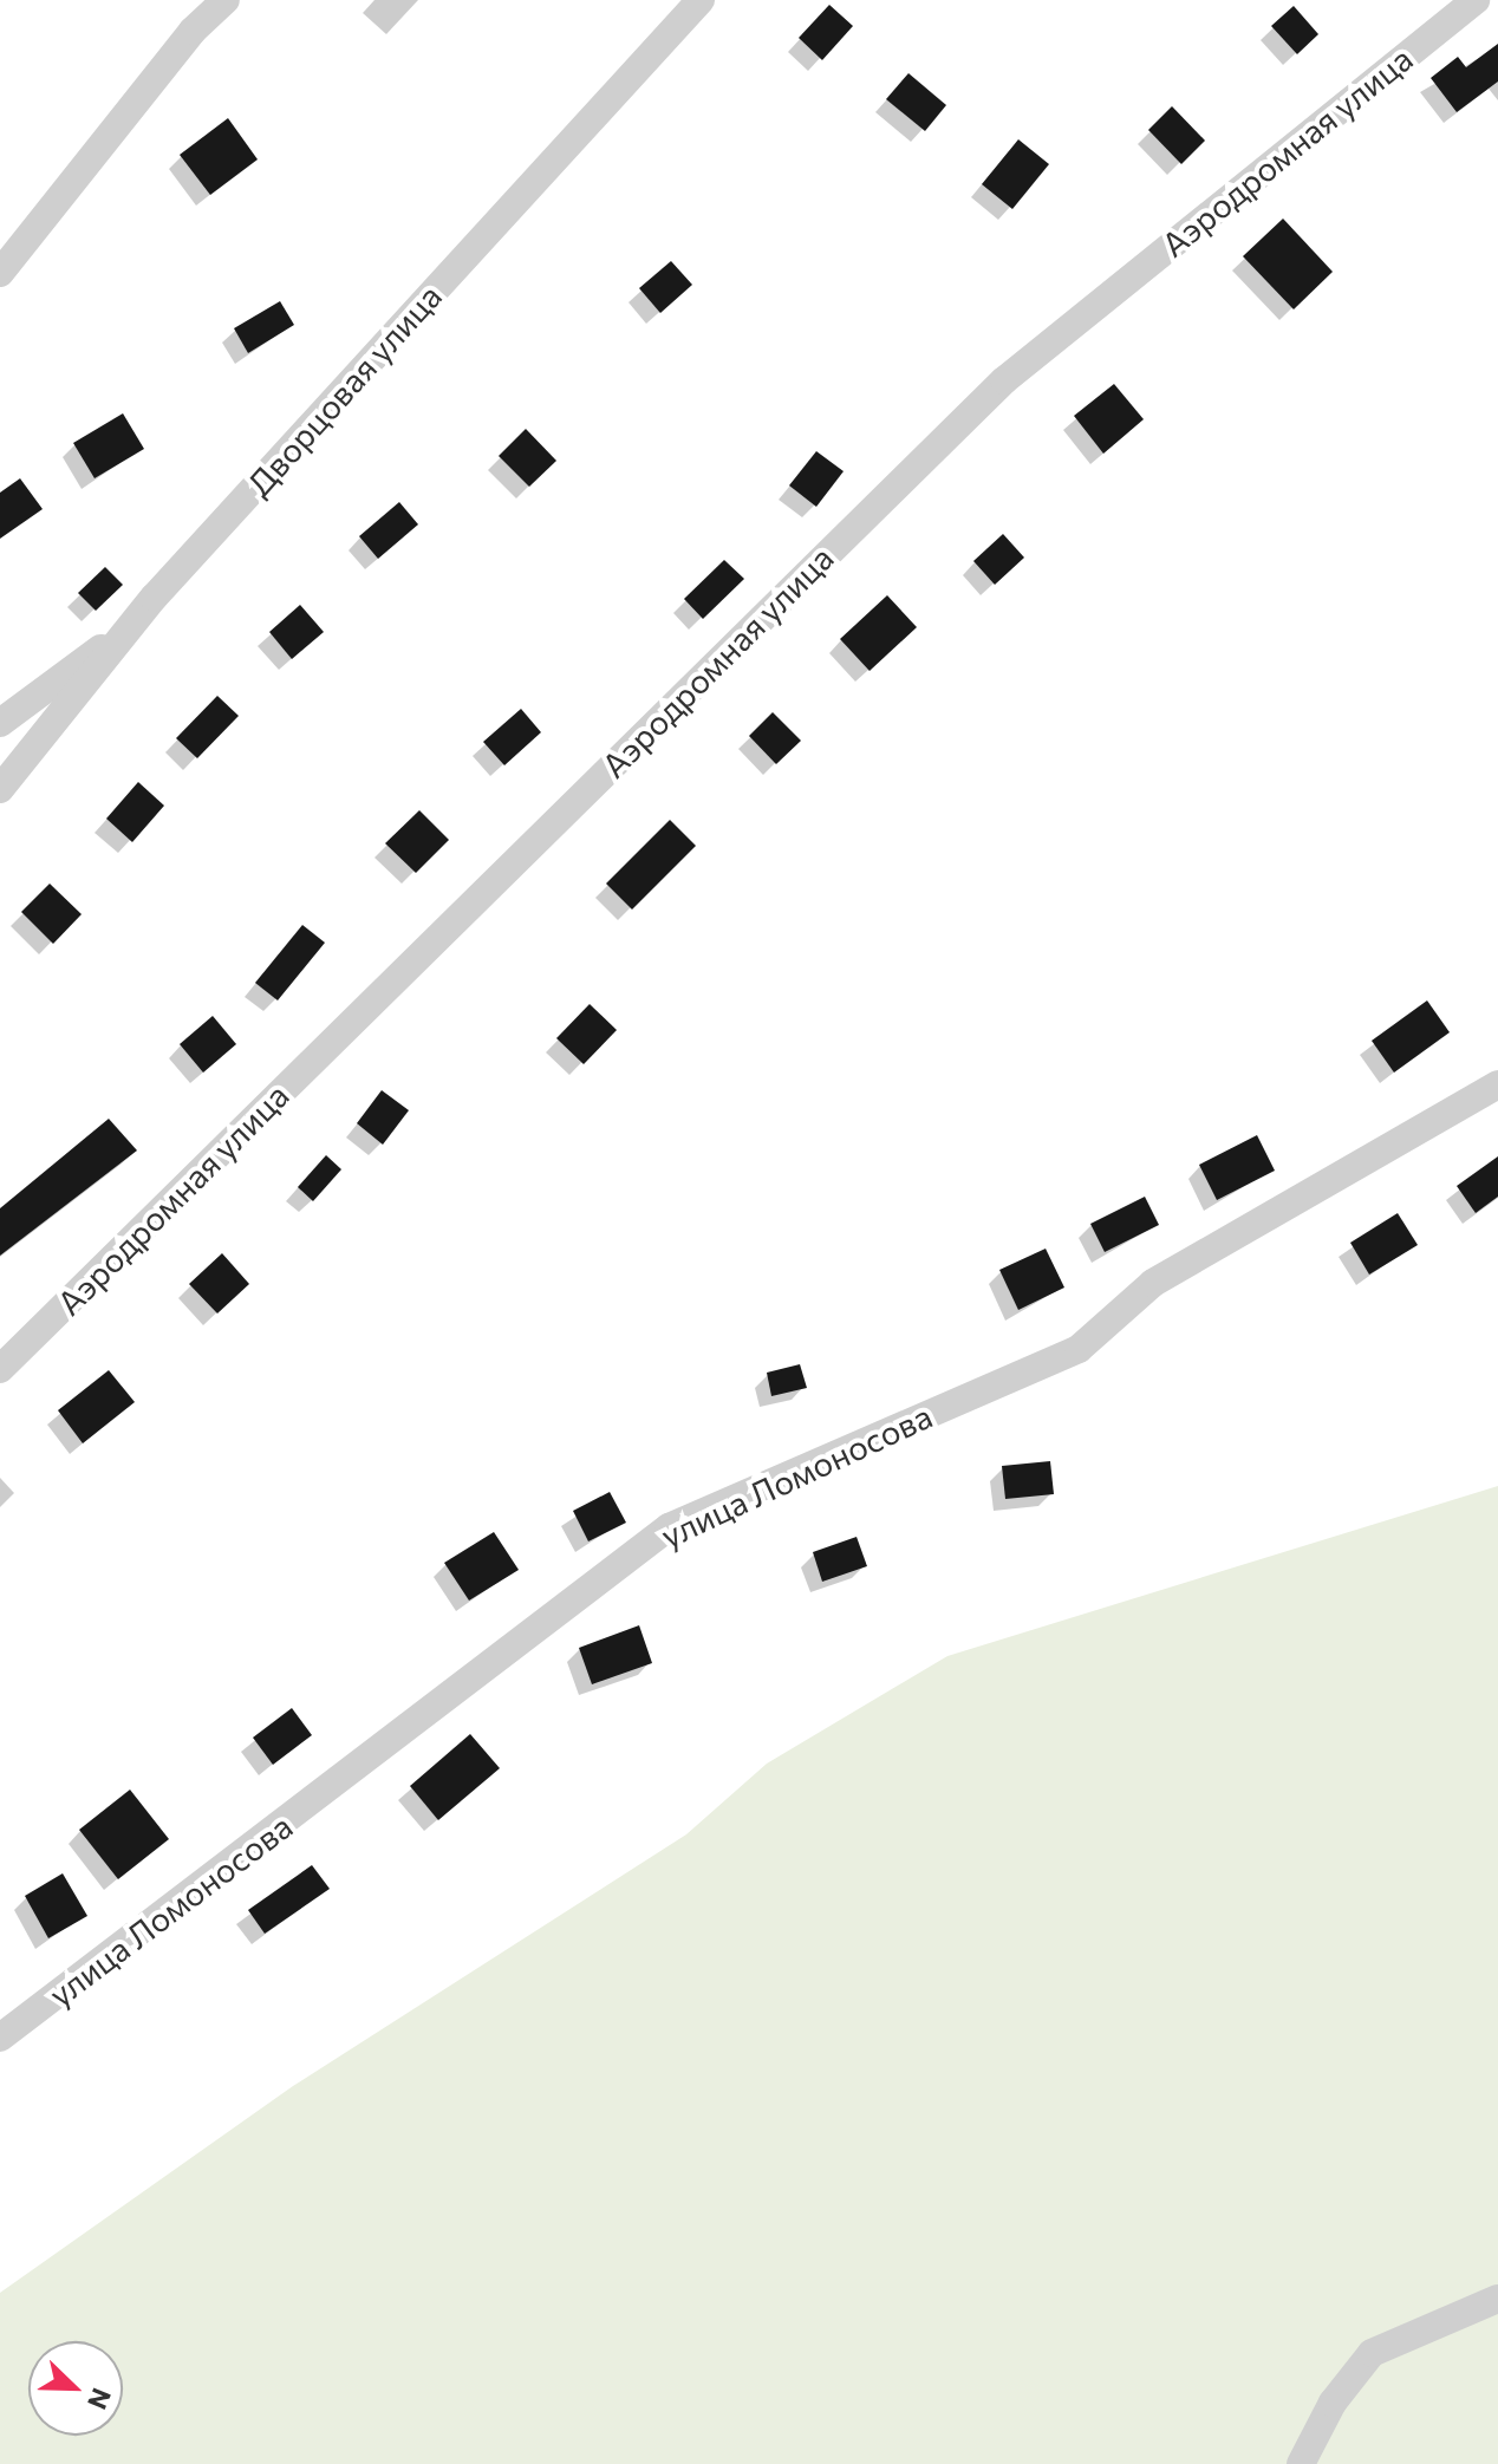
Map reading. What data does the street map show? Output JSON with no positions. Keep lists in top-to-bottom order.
{
  "streets": {
    "street": ["Аэродромная улица", "Дворцовая улица", "улица Ломоносова"]
  },
  "north": "bottom right"
}
